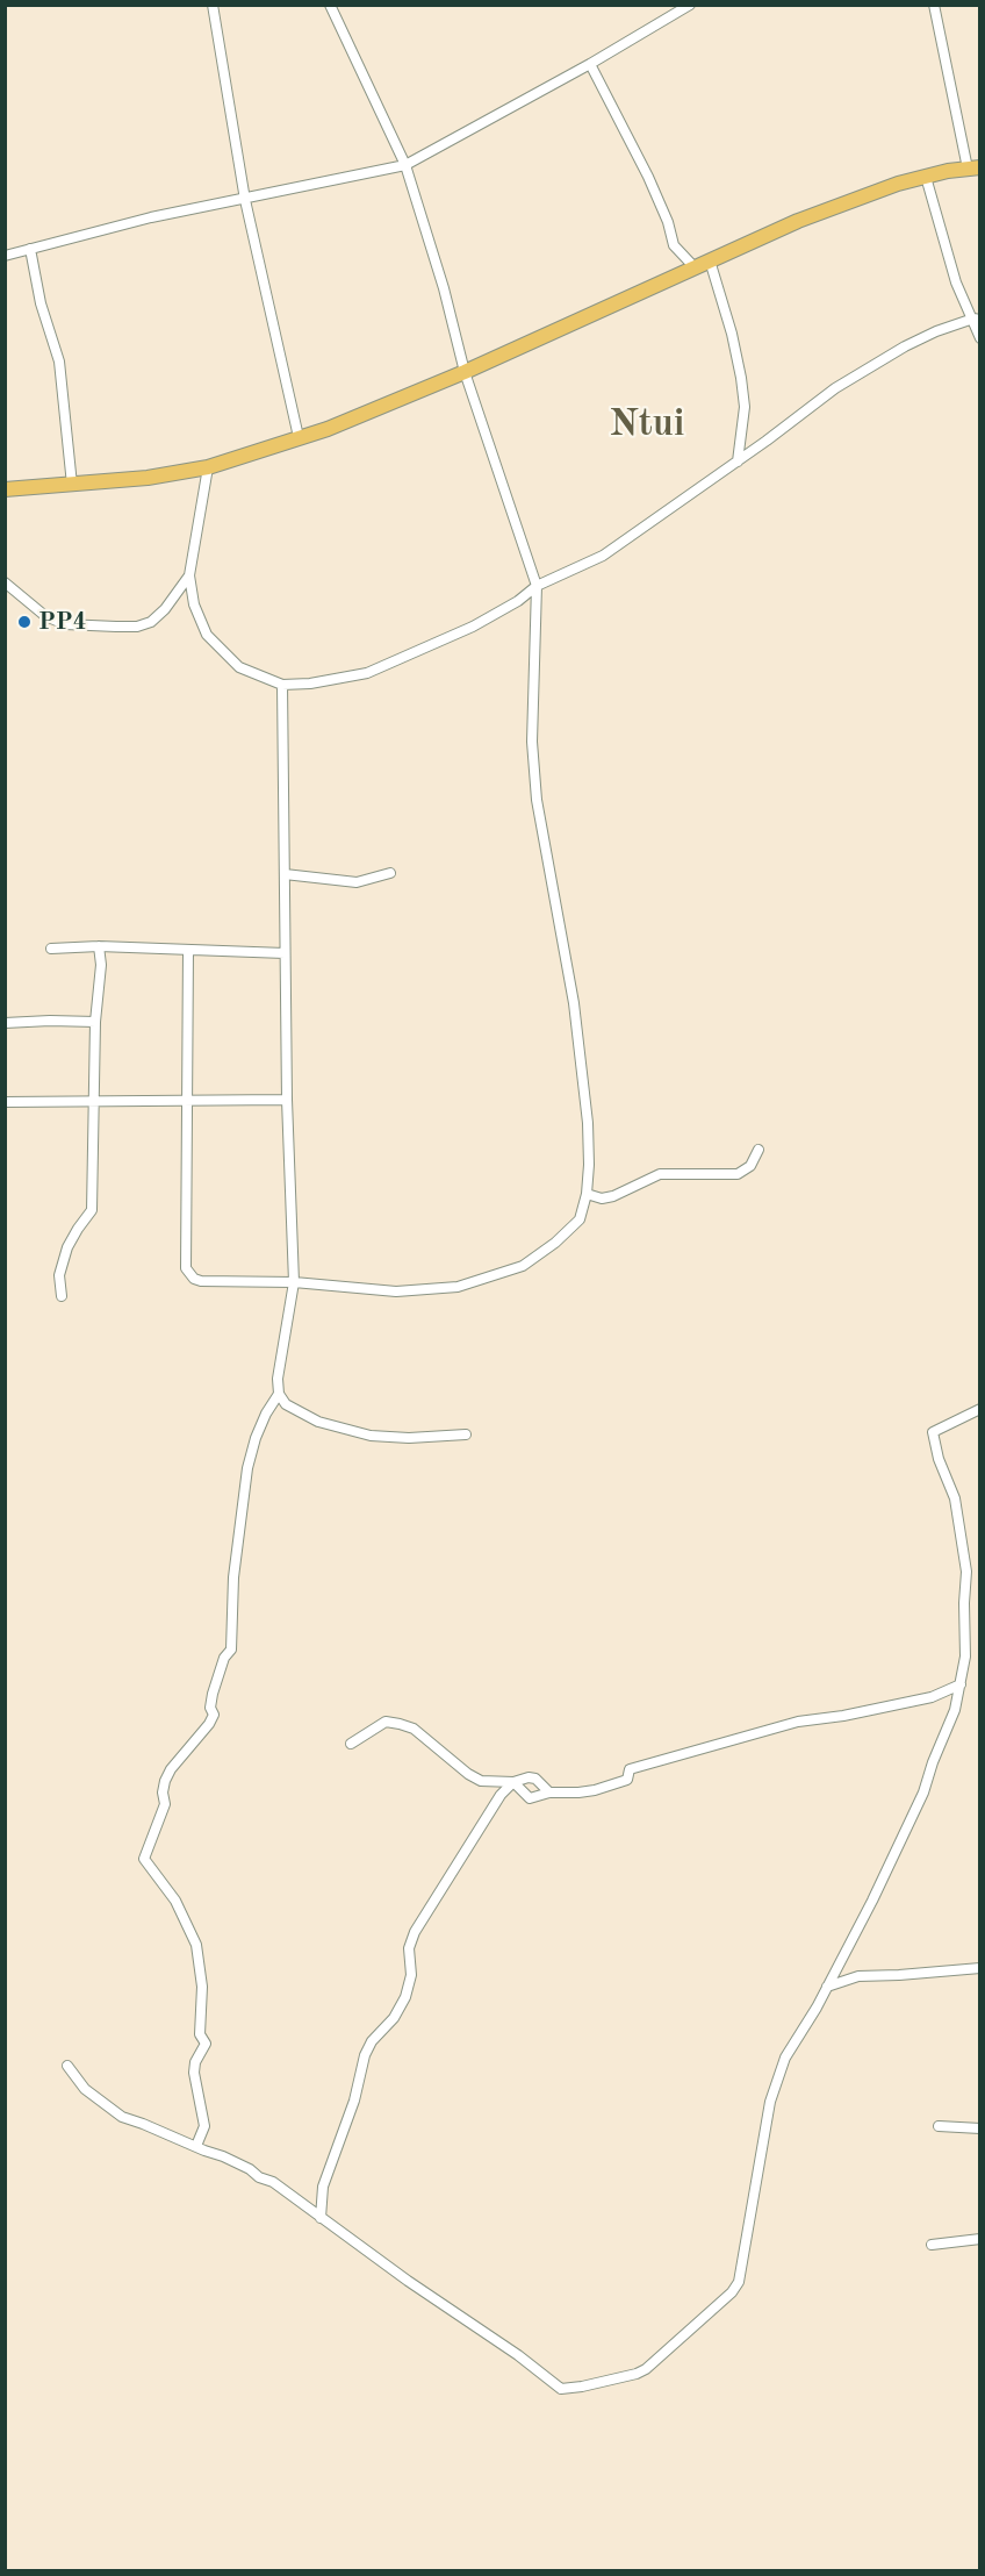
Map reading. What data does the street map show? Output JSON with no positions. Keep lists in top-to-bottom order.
{
  "districts": ["Ntui"],
  "places": ["PP4"]
}
